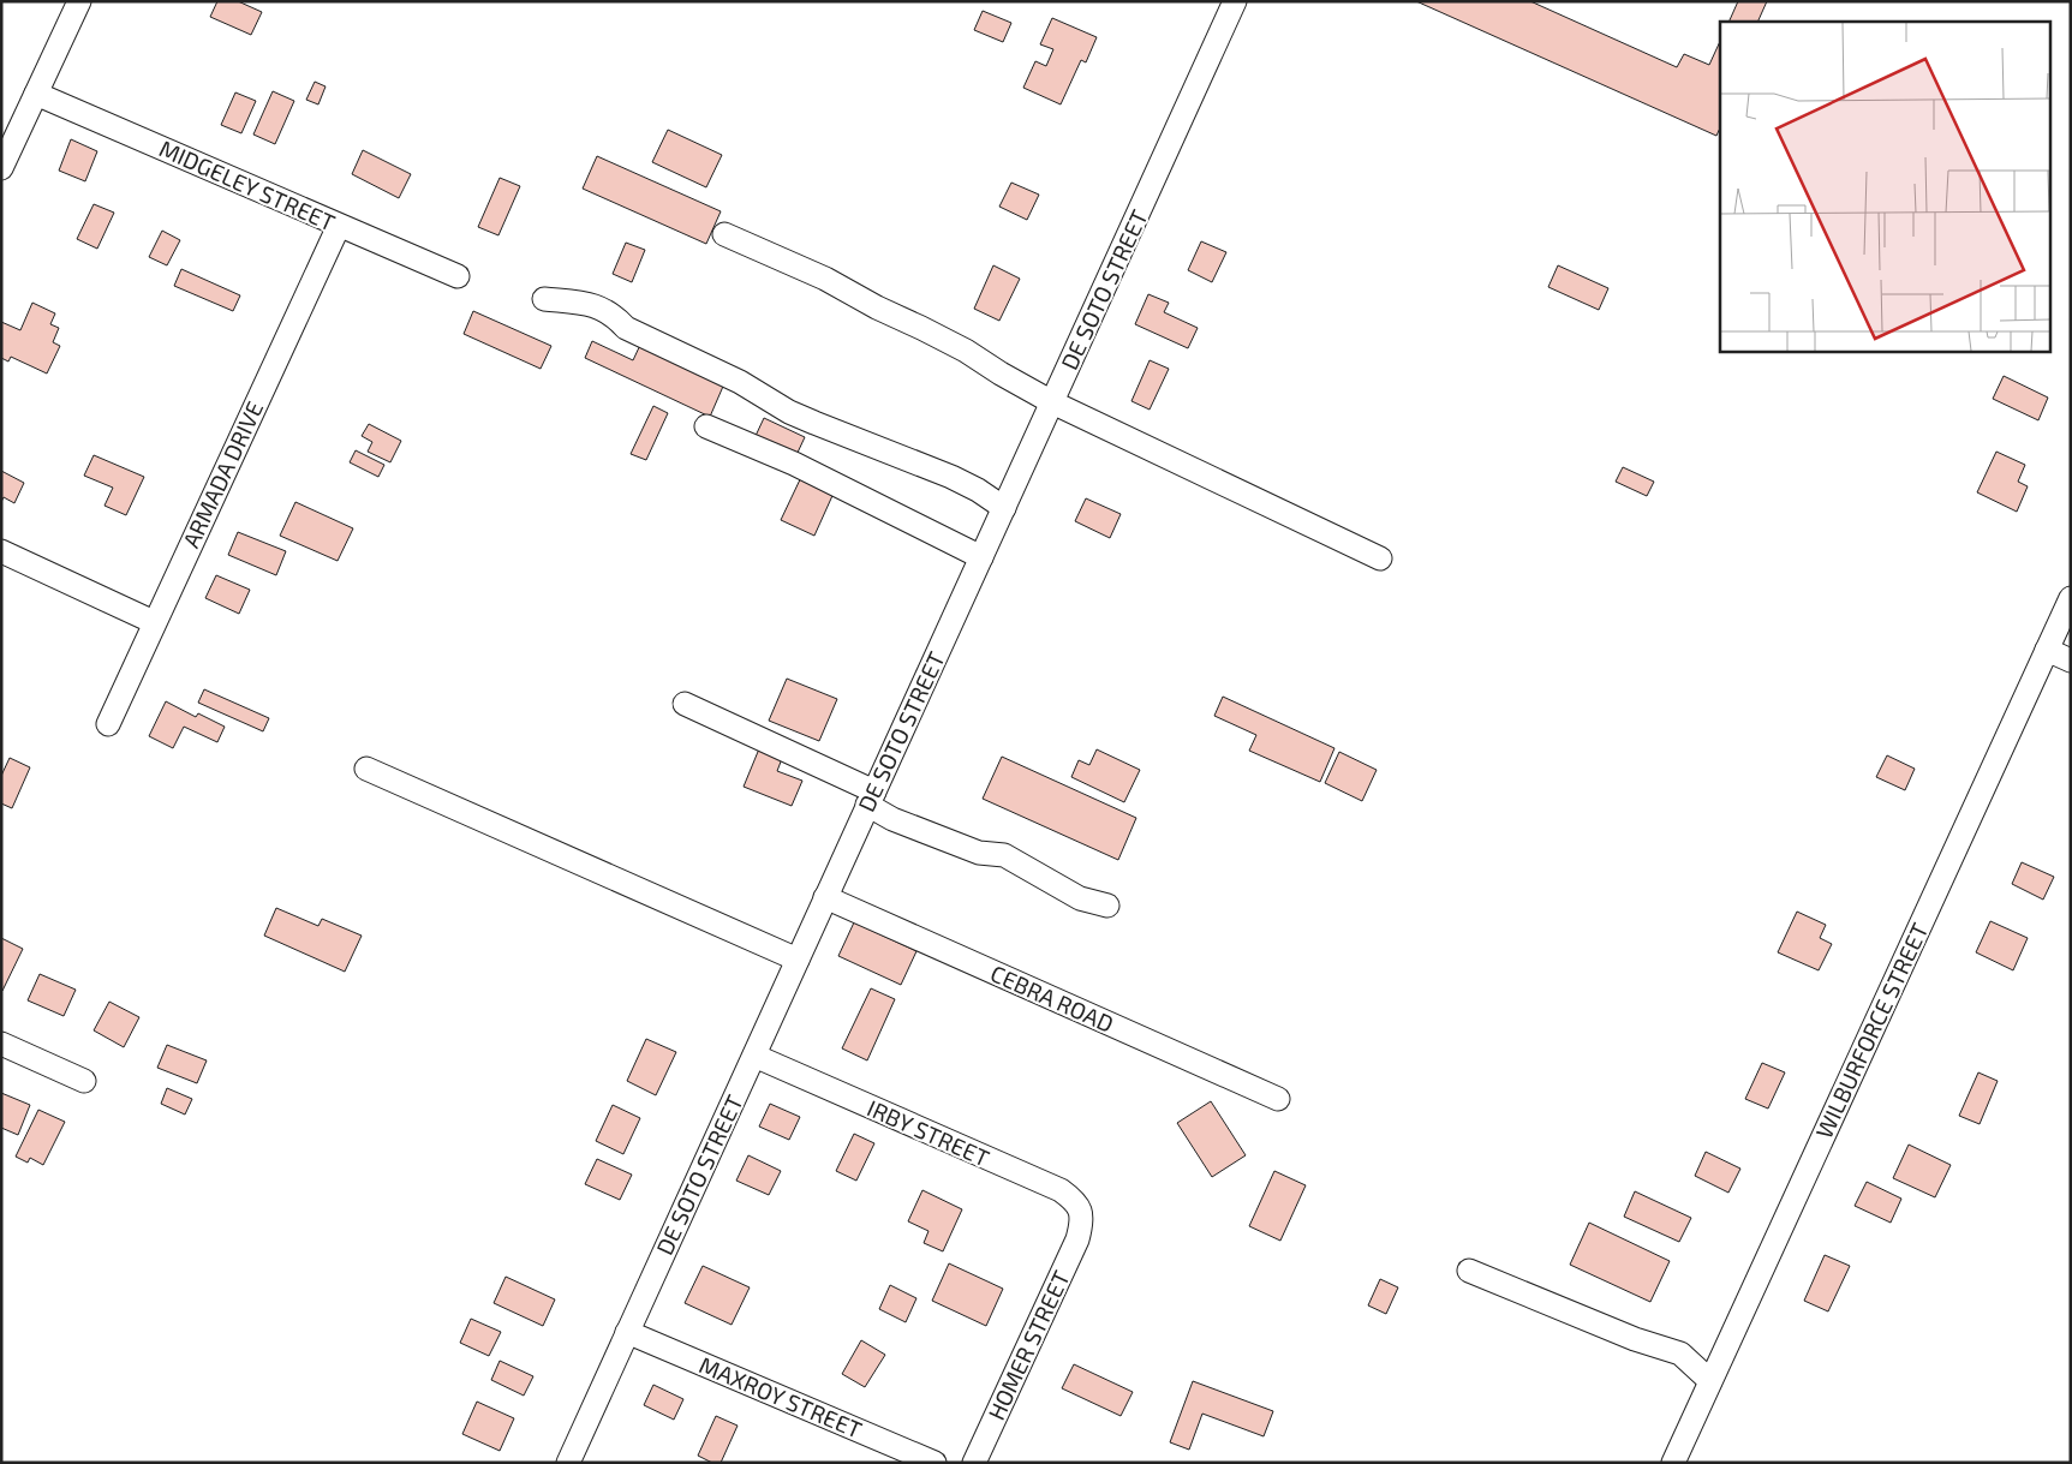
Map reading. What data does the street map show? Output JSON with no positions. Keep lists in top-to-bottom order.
{
  "streets": {
    "street": [
      "MIDGELEY STREET",
      "DE SOTO STREET",
      "ARMADA DRIVE",
      "CEBRA ROAD",
      "WILBURFORCE STREET",
      "IRBY STREET",
      "HOMER STREET",
      "MAXROY STREET"
    ]
  },
  "crossings": [
    ["MIDGELEY STREET", "ARMADA DRIVE"],
    ["DE SOTO STREET", "CEBRA ROAD"],
    ["DE SOTO STREET", "IRBY STREET"],
    ["DE SOTO STREET", "MAXROY STREET"],
    ["IRBY STREET", "HOMER STREET"]
  ]
}
